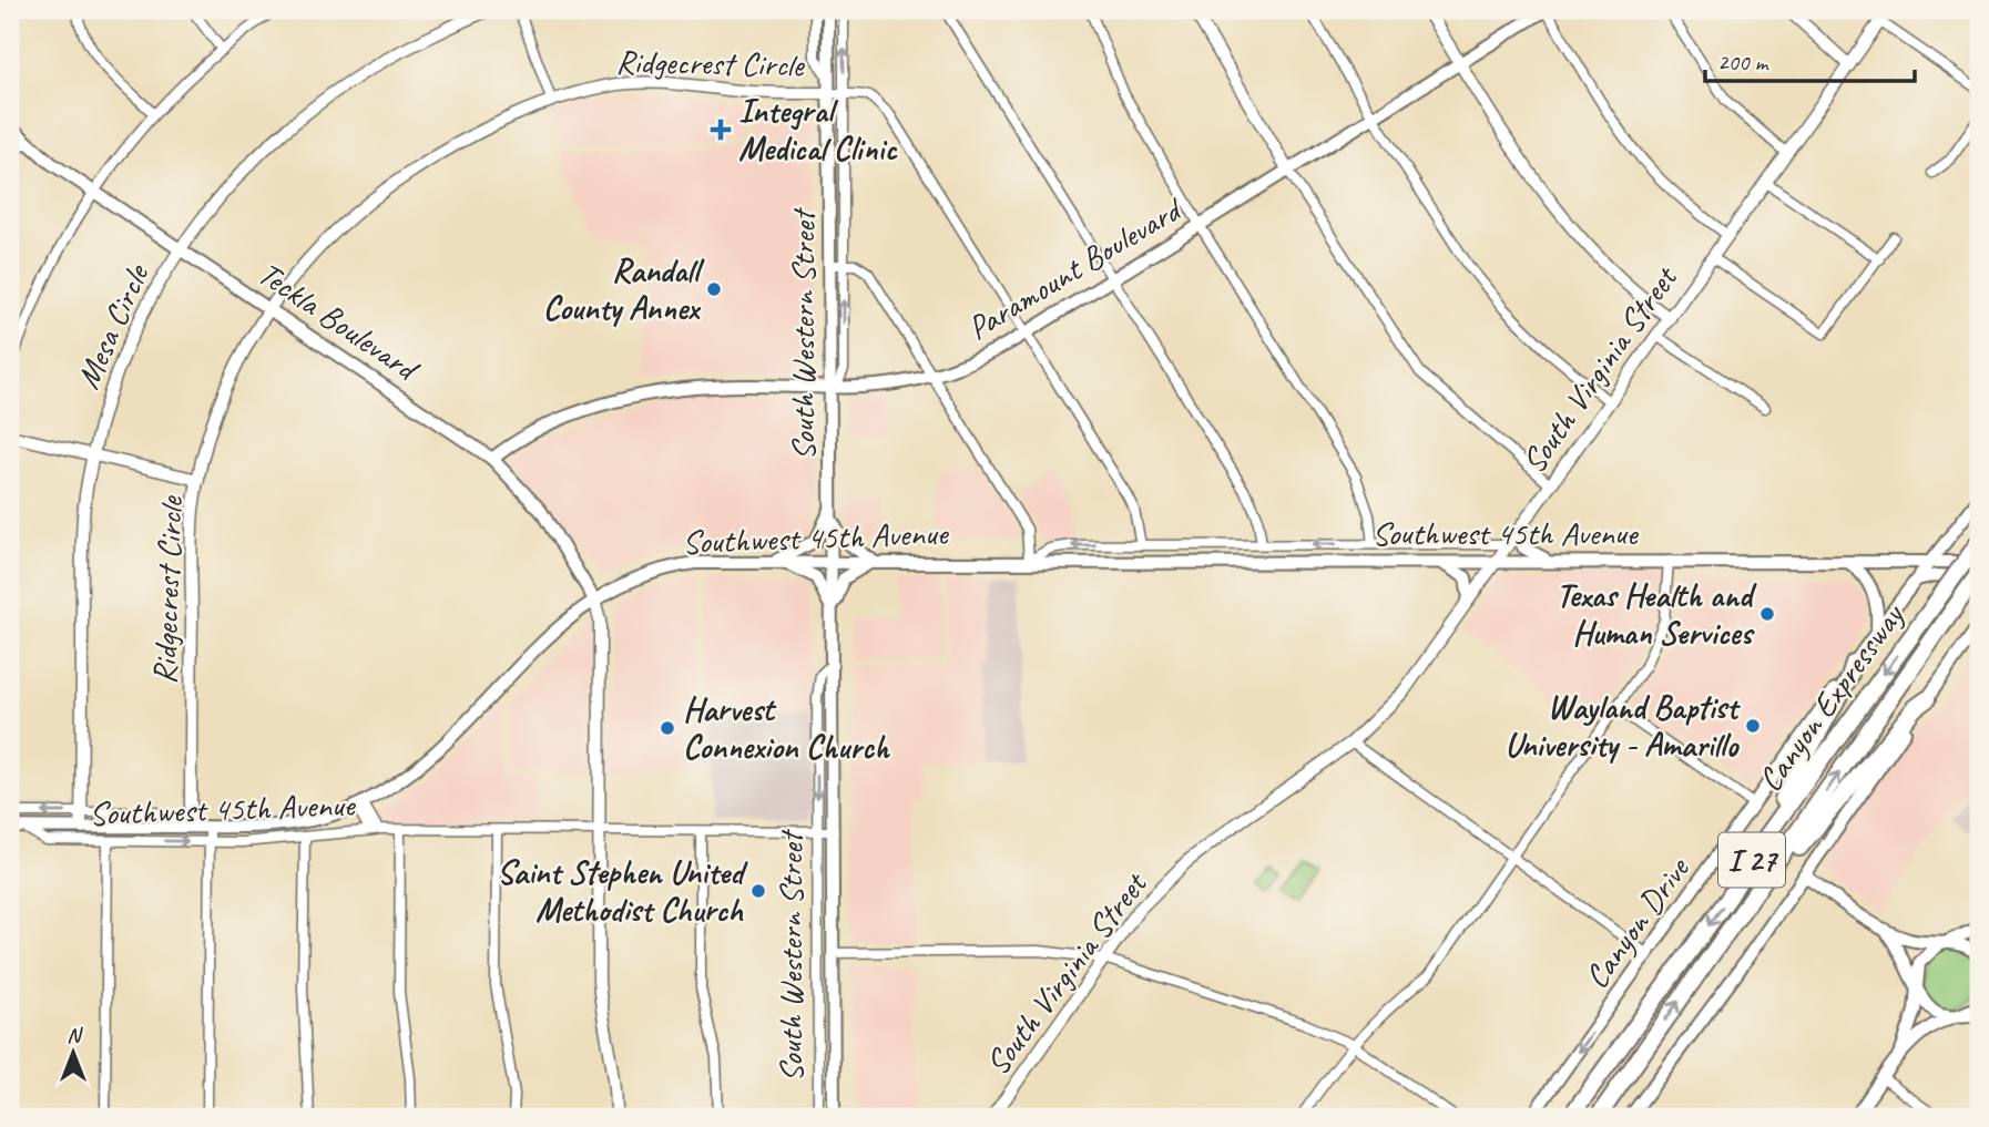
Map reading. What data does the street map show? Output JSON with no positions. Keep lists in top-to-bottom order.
{
  "streets": {
    "highway": ["Canyon Expressway", "I 27"],
    "main road": [
      "Paramount Boulevard",
      "Teckla Boulevard",
      "South Western Street",
      "Southwest 45th Avenue",
      "Canyon Drive"
    ],
    "street": ["Ridgecrest Circle", "Mesa Circle", "South Virginia Street"]
  },
  "crossings": [
    ["Ridgecrest Circle", "Teckla Boulevard"],
    ["Ridgecrest Circle", "South Western Street"],
    ["Ridgecrest Circle", "Southwest 45th Avenue"],
    ["Paramount Boulevard", "Teckla Boulevard"],
    ["Paramount Boulevard", "South Western Street"],
    ["Teckla Boulevard", "Mesa Circle"],
    ["Teckla Boulevard", "Southwest 45th Avenue"],
    ["Mesa Circle", "Southwest 45th Avenue"],
    ["South Western Street", "Southwest 45th Avenue"],
    ["South Virginia Street", "Southwest 45th Avenue"],
    ["Southwest 45th Avenue", "Canyon Drive"]
  ],
  "places": {
    "health": ["Integral Medical Clinic"],
    "other": [
      "Randall County Annex",
      "Texas Health and Human Services",
      "Wayland Baptist University - Amarillo",
      "Harvest Connexion Church",
      "Saint Stephen United Methodist Church"
    ]
  },
  "scale_bar": "200 m",
  "north": "top"
}
